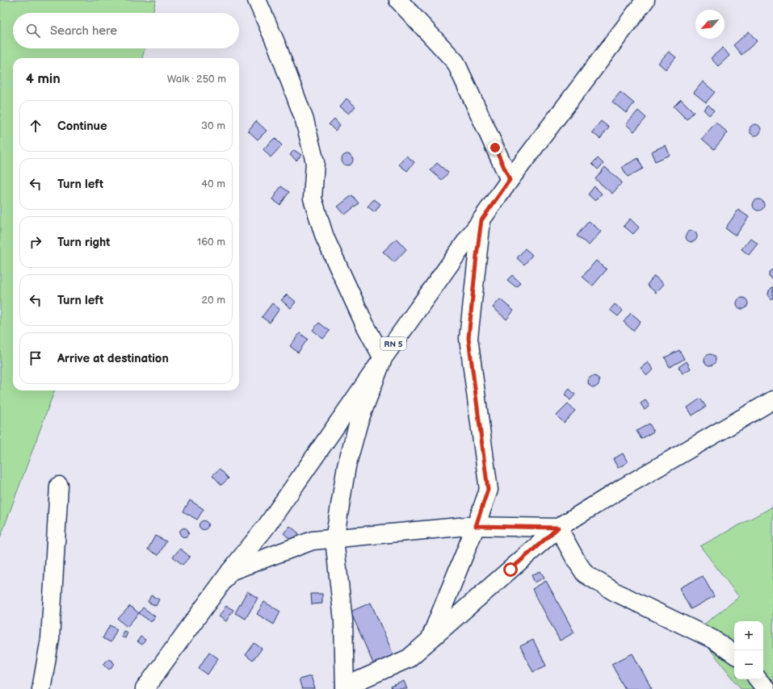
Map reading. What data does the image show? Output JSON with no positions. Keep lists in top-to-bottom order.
{
  "streets": {
    "street": ["RN 5"]
  },
  "north": "bottom left",
  "page": {
    "search": "Search here",
    "heading": ["4 min", "Walk · 250 m"],
    "list": [
      ["Continue", "30 m"],
      ["Turn left", "40 m"],
      ["Turn right", "160 m"],
      ["Turn left", "20 m"],
      "Arrive at destination"
    ],
    "map_buttons": ["+", "−"]
  }
}
